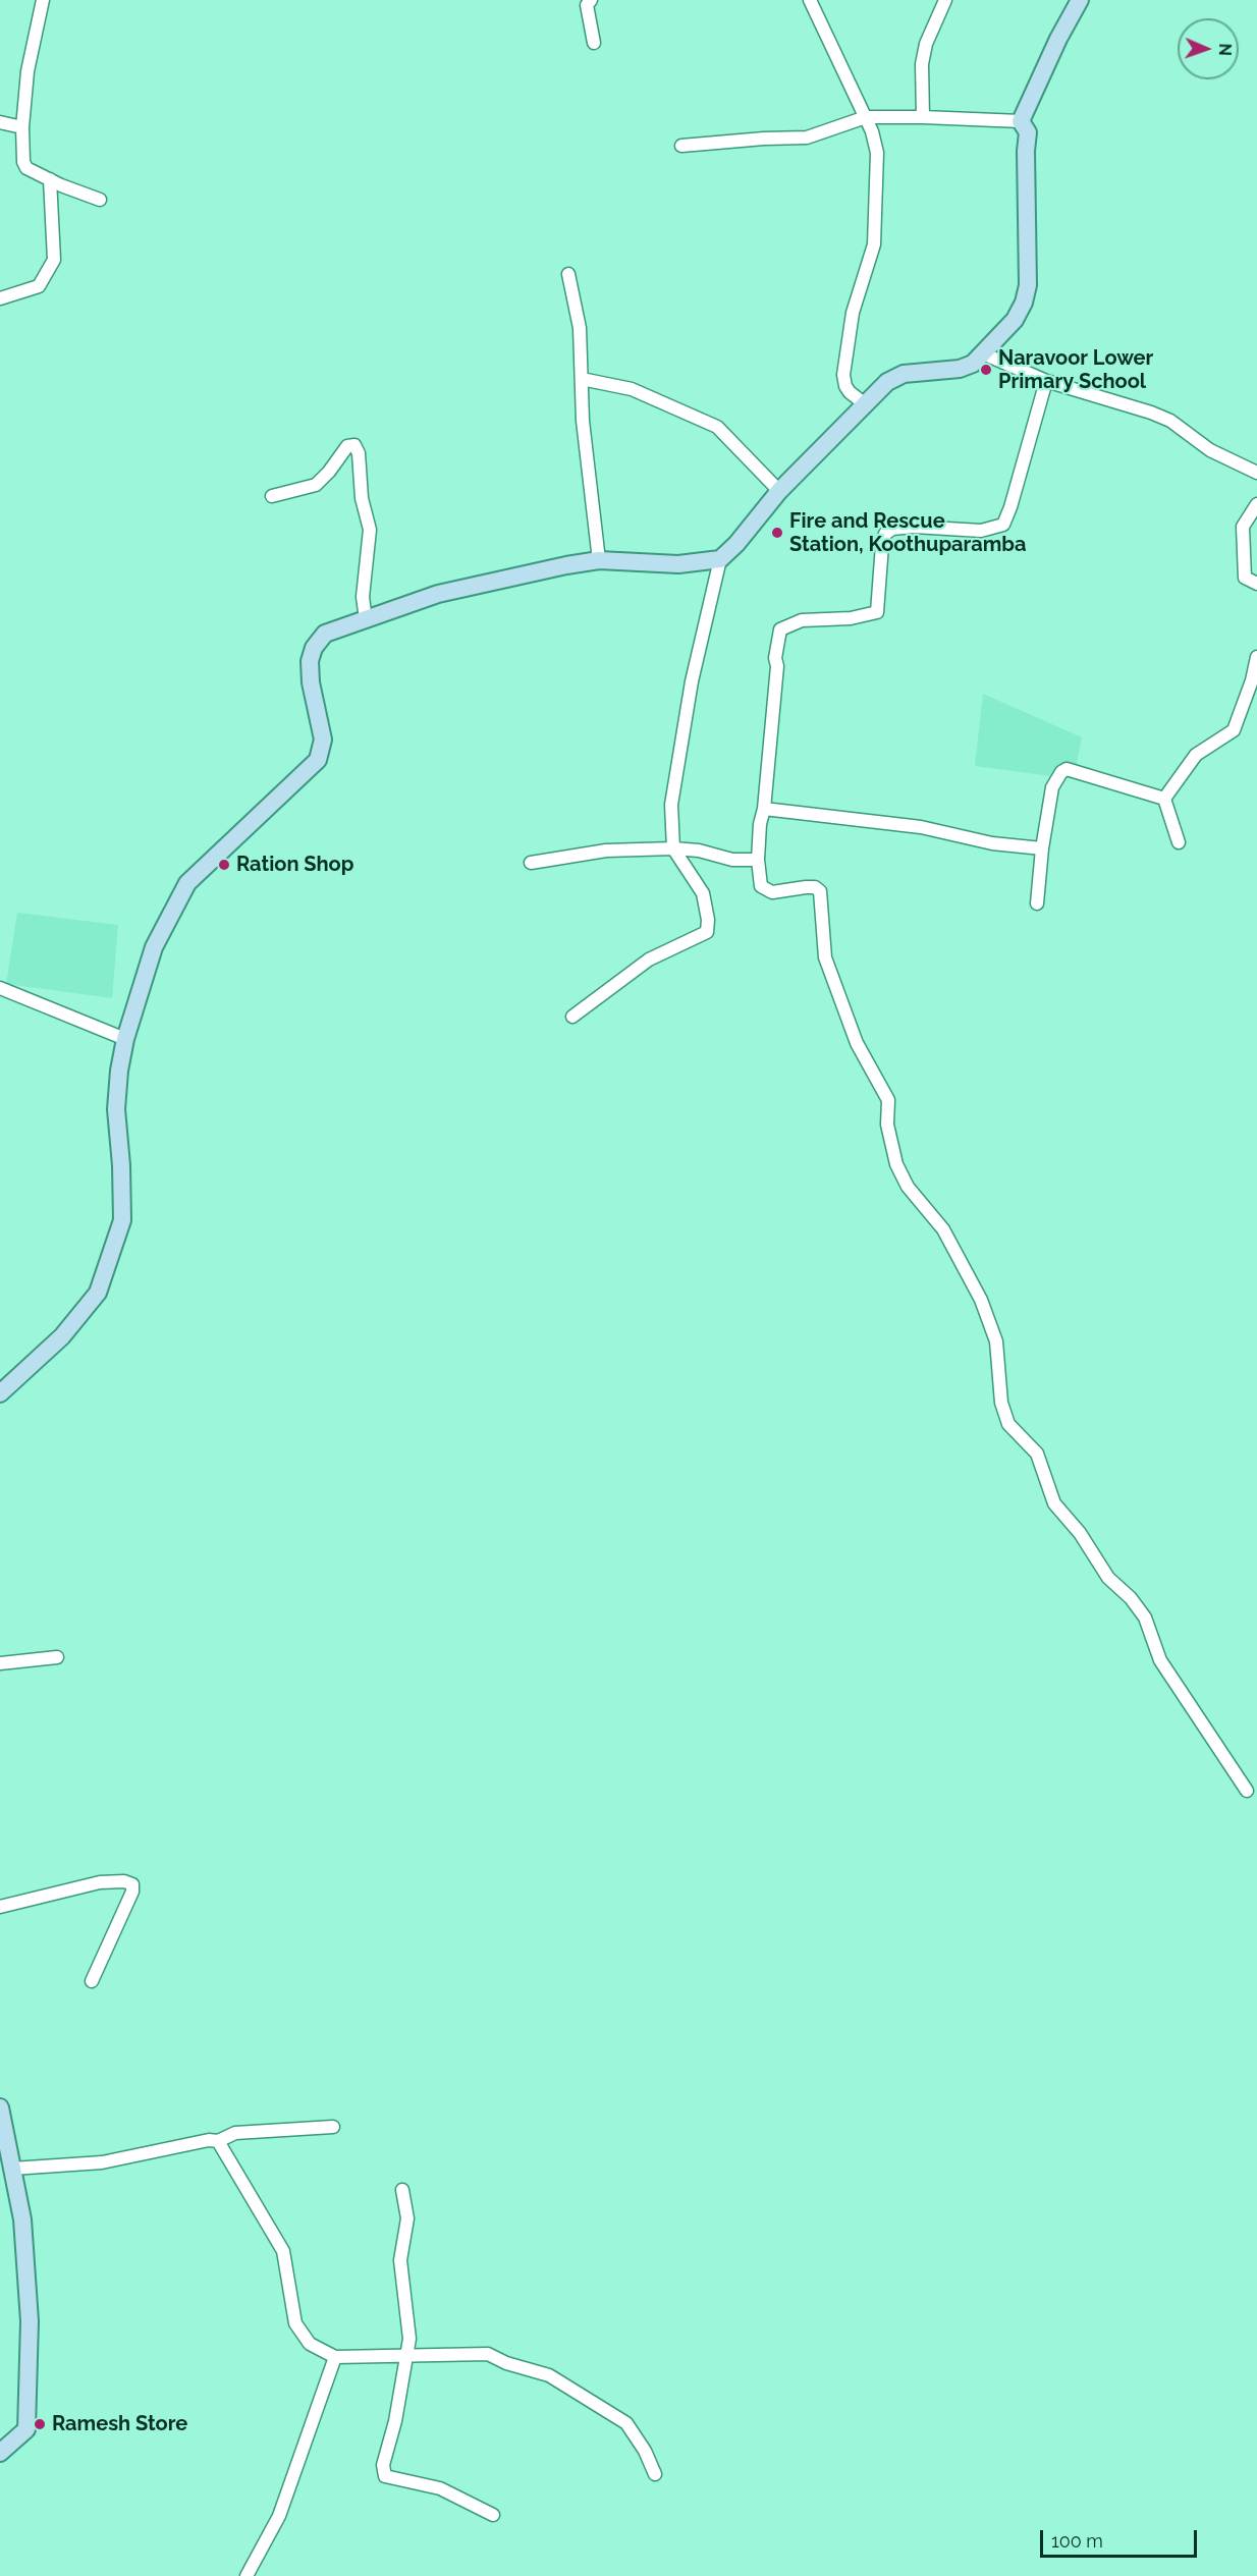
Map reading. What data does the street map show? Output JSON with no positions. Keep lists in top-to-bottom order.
{
  "places": [
    "Naravoor Lower Primary School",
    "Fire and Rescue Station, Koothuparamba",
    "Ration Shop",
    "Ramesh Store"
  ],
  "scale_bar": "100 m",
  "north": "right"
}
